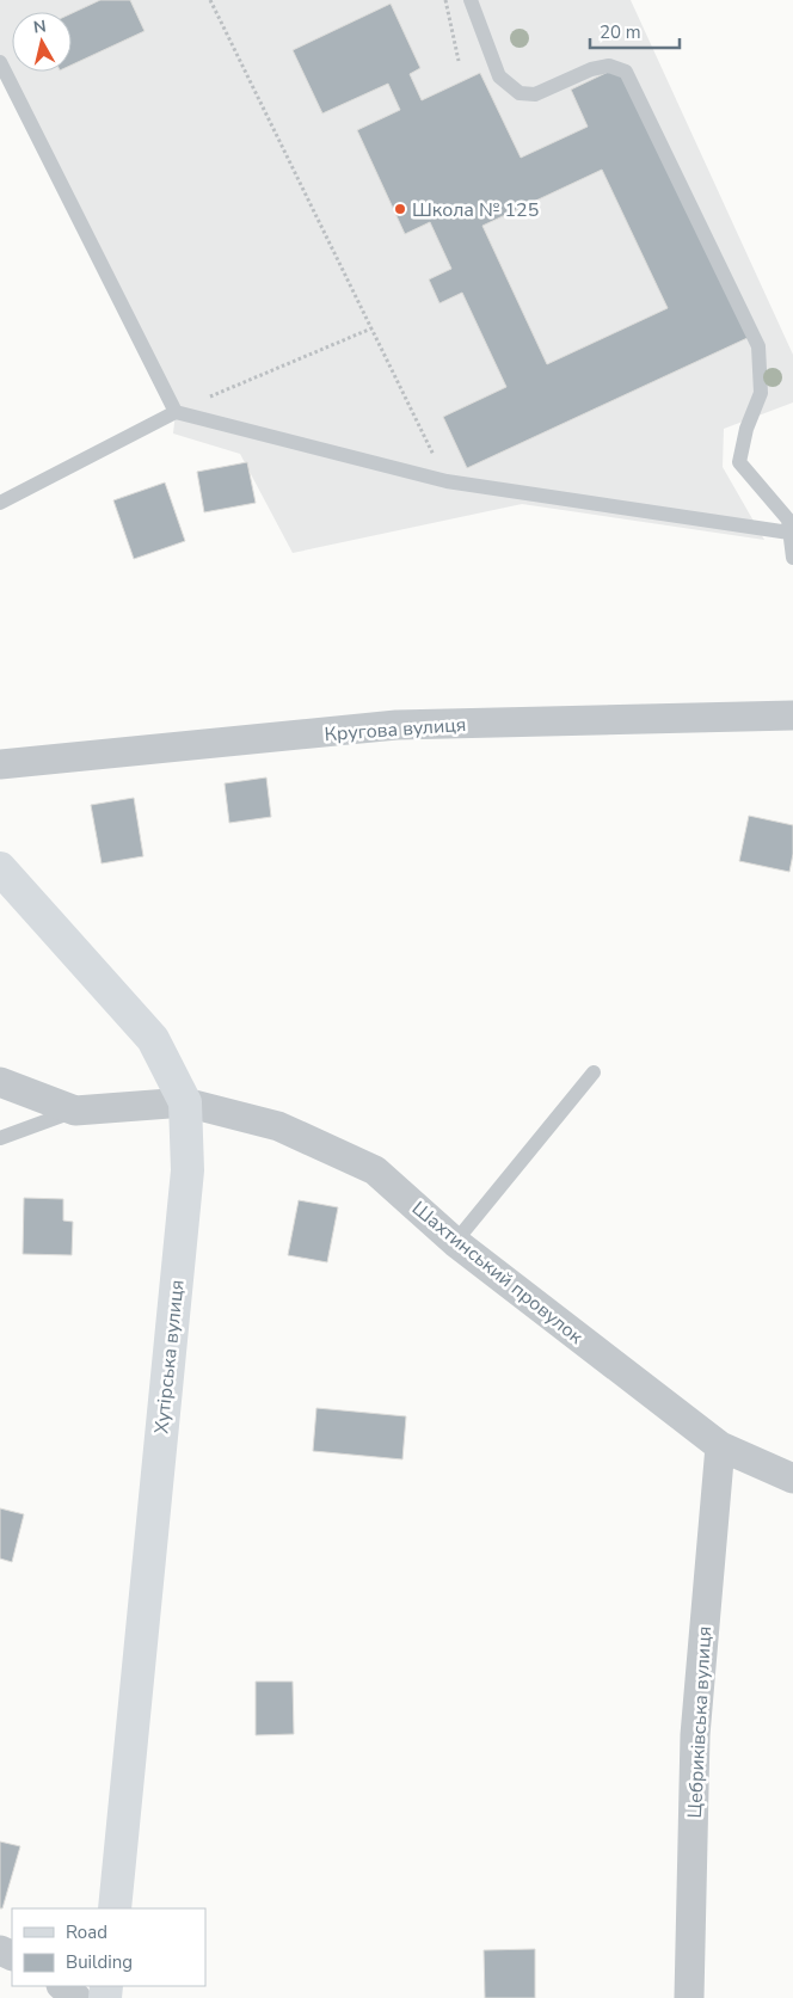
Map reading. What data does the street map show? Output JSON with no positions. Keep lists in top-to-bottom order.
{
  "streets": {
    "main road": ["Хутірська вулиця"],
    "street": ["Кругова вулиця", "Шахтинський провулок", "Цебриківська вулиця"]
  },
  "crossings": [
    ["Шахтинський провулок", "Хутірська вулиця"],
    ["Шахтинський провулок", "Цебриківська вулиця"]
  ],
  "places": ["Школа № 125"],
  "legend": ["Road", "Building"],
  "scale_bar": "20 m",
  "north": "top"
}
